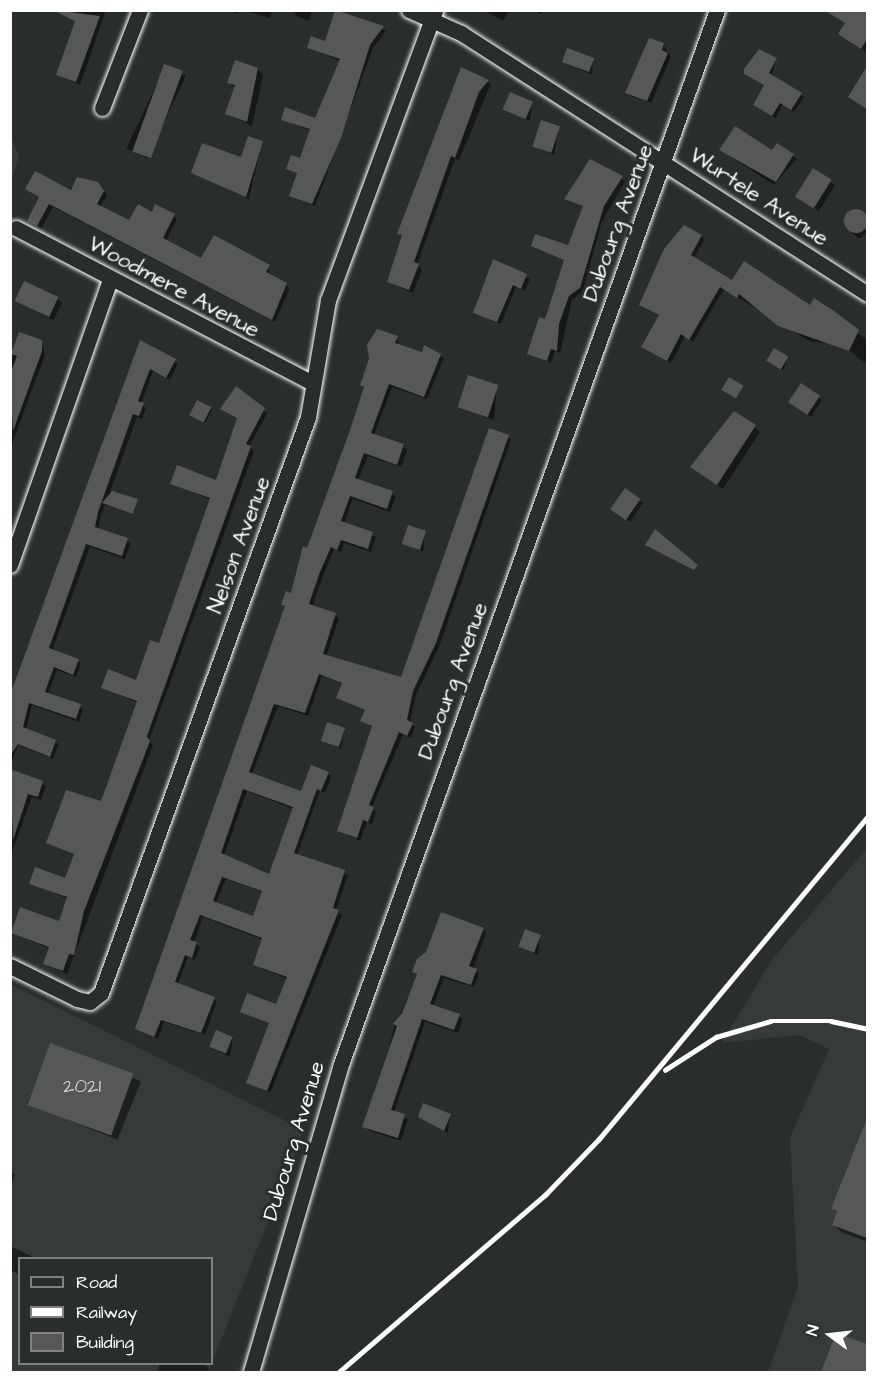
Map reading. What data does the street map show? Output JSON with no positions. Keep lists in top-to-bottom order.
{
  "streets": {
    "street": [
      "Wurtele Avenue",
      "Dubourg Avenue",
      "Woodmere Avenue",
      "Nelson Avenue"
    ]
  },
  "crossings": [
    ["Wurtele Avenue", "Dubourg Avenue"],
    ["Wurtele Avenue", "Nelson Avenue"],
    ["Woodmere Avenue", "Nelson Avenue"]
  ],
  "house_numbers": ["2021"],
  "legend": ["Road", "Railway", "Building"],
  "north": "left"
}
